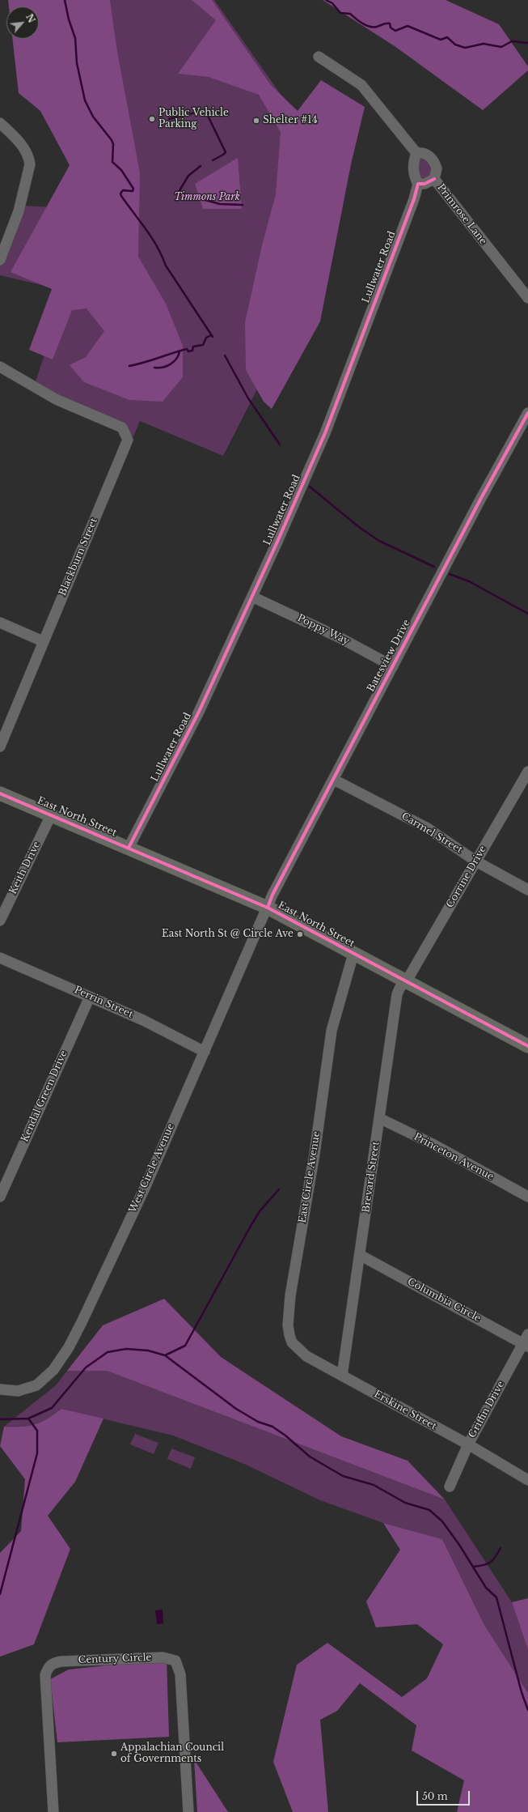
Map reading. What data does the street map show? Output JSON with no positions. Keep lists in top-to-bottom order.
{
  "streets": {
    "main road": ["East North Street"],
    "street": [
      "Primrose Lane",
      "Lullwater Road",
      "Blackburn Street",
      "Poppy Way",
      "Batesview Drive",
      "Carmel Street",
      "Keith Drive",
      "Corrine Drive",
      "Perrin Street",
      "Kendal Green Drive",
      "Princeton Avenue",
      "West Circle Avenue",
      "East Circle Avenue",
      "Brevard Street",
      "Columbia Circle",
      "Griffin Drive",
      "Erskine Street",
      "Century Circle"
    ]
  },
  "crossings": [
    ["Primrose Lane", "Lullwater Road"],
    ["Lullwater Road", "Poppy Way"],
    ["Lullwater Road", "East North Street"],
    ["Poppy Way", "Batesview Drive"],
    ["Batesview Drive", "East North Street"],
    ["Batesview Drive", "Carmel Street"],
    ["Batesview Drive", "West Circle Avenue"],
    ["East North Street", "Keith Drive"],
    ["East North Street", "Corrine Drive"],
    ["East North Street", "West Circle Avenue"],
    ["East North Street", "East Circle Avenue"],
    ["East North Street", "Brevard Street"],
    ["Carmel Street", "Corrine Drive"],
    ["Corrine Drive", "Brevard Street"],
    ["Perrin Street", "Kendal Green Drive"],
    ["Perrin Street", "West Circle Avenue"],
    ["Princeton Avenue", "Brevard Street"],
    ["East Circle Avenue", "Brevard Street"],
    ["East Circle Avenue", "Erskine Street"],
    ["Brevard Street", "Columbia Circle"],
    ["Brevard Street", "Erskine Street"],
    ["Columbia Circle", "Griffin Drive"],
    ["Griffin Drive", "Erskine Street"]
  ],
  "parks": ["Timmons Park"],
  "places": [
    "Public Vehicle Parking",
    "Shelter #14",
    "East North St @ Circle Ave",
    "Appalachian Council of Governments"
  ],
  "scale_bar": "50 m",
  "north": "top right"
}
